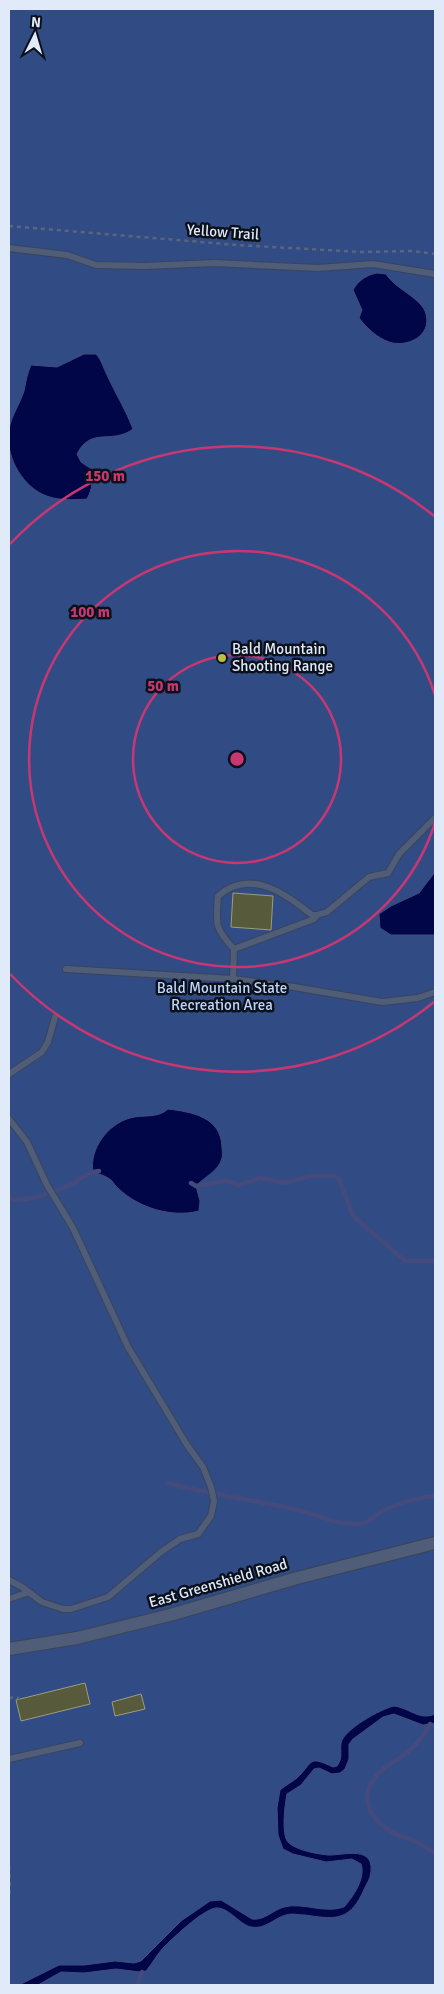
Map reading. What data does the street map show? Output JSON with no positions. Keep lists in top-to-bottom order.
{
  "streets": {
    "street": ["East Greenshield Road"],
    "path": ["Yellow Trail"]
  },
  "parks": ["Bald Mountain State Recreation Area"],
  "places": ["Bald Mountain Shooting Range"],
  "north": "top",
  "rings": ["150 m", "100 m", "50 m"]
}
